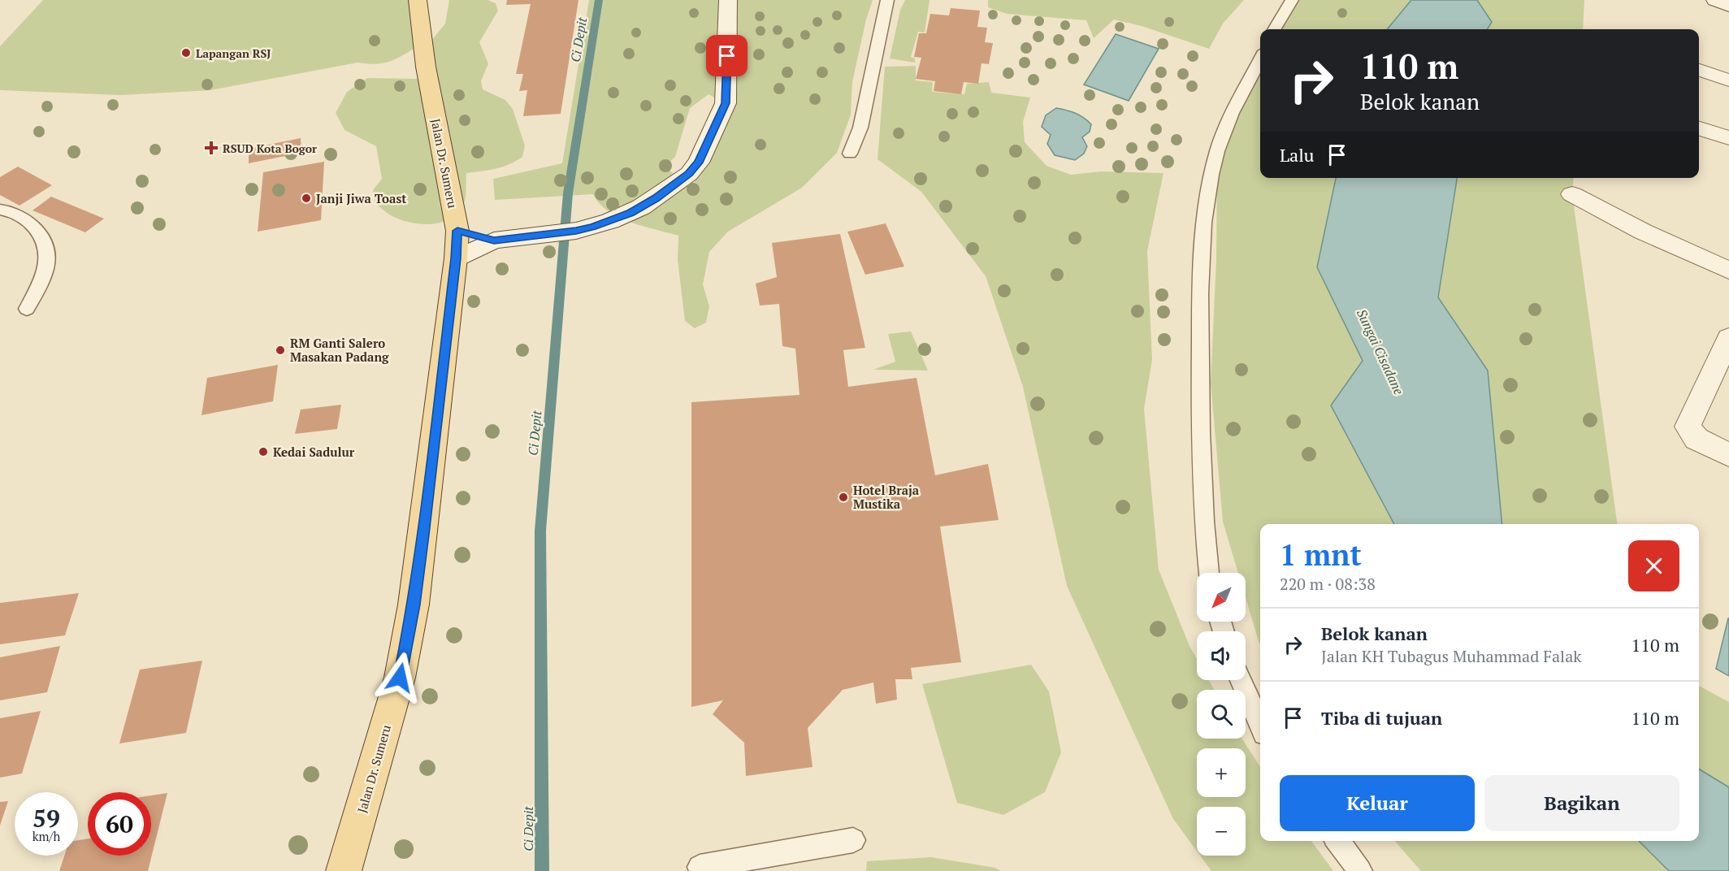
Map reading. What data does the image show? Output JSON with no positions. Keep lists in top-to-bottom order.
{
  "streets": {
    "main road": ["Jalan Dr. Sumeru"]
  },
  "water": ["Ci Depit", "Sungai Cisadane"],
  "places": {
    "other": [
      "Lapangan RSJ",
      "Janji Jiwa Toast",
      "RM Ganti Salero Masakan Padang",
      "Kedai Sadulur",
      "Hotel Braja Mustika"
    ],
    "health": ["RSUD Kota Bogor"]
  },
  "north": "bottom left",
  "page": {
    "turn": ["110 m", "Belok kanan"],
    "then": "Lalu",
    "heading": ["1 mnt", "220 m · 08:38"],
    "map_buttons": ["+", "−"],
    "list": [
      {
        "name": "Belok kanan",
        "note": "Jalan KH Tubagus Muhammad Falak",
        "value": "110 m"
      },
      {
        "name": "Tiba di tujuan",
        "value": "110 m"
      }
    ],
    "buttons": ["Keluar", "Bagikan"],
    "speed": "59 km/h",
    "limit": "60"
  }
}
